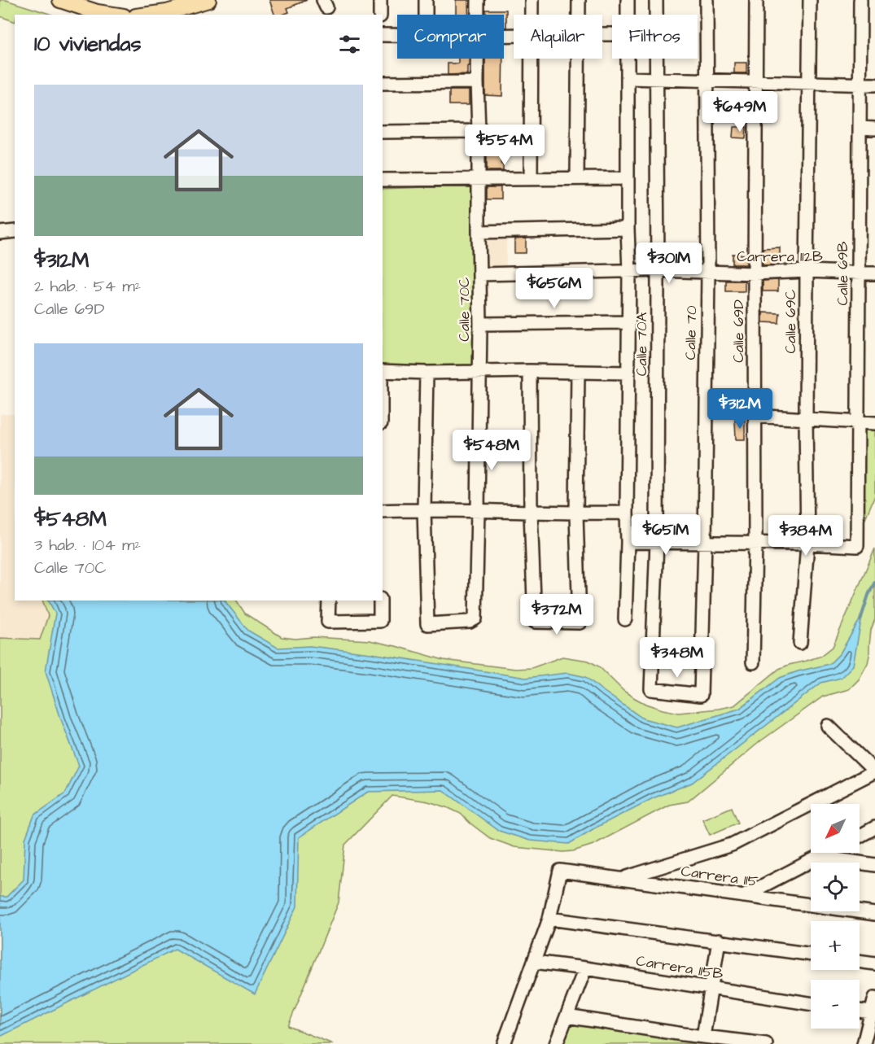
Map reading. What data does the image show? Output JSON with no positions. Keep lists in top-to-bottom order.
{
  "streets": {
    "street": [
      "Carrera 112B",
      "Calle 69B",
      "Calle 70C",
      "Calle 69C",
      "Calle 69D",
      "Calle 70",
      "Calle 70A",
      "Carrera 115",
      "Carrera 115B"
    ]
  },
  "crossings": [
    ["Carrera 112B", "Calle 69B"],
    ["Carrera 112B", "Calle 70C"],
    ["Carrera 112B", "Calle 69C"],
    ["Carrera 112B", "Calle 69D"],
    ["Carrera 112B", "Calle 70"],
    ["Carrera 112B", "Calle 70A"],
    ["Calle 69B", "Calle 69C"],
    ["Calle 70", "Calle 70A"]
  ],
  "north": "bottom left",
  "page": {
    "chip": ["Comprar", "Alquilar", "Filtros"],
    "heading": "10 viviendas",
    "list": [
      {
        "name": "$312M",
        "note": "2 hab. · 54 m² · Calle 69D"
      },
      {
        "name": "$548M",
        "note": "3 hab. · 104 m² · Calle 70C"
      }
    ],
    "price": [
      "$649M",
      "$554M",
      "$301M",
      "$656M",
      "$312M",
      "$548M",
      "$651M",
      "$384M",
      "$372M",
      "$348M"
    ],
    "map_buttons": ["+", "−"]
  }
}
